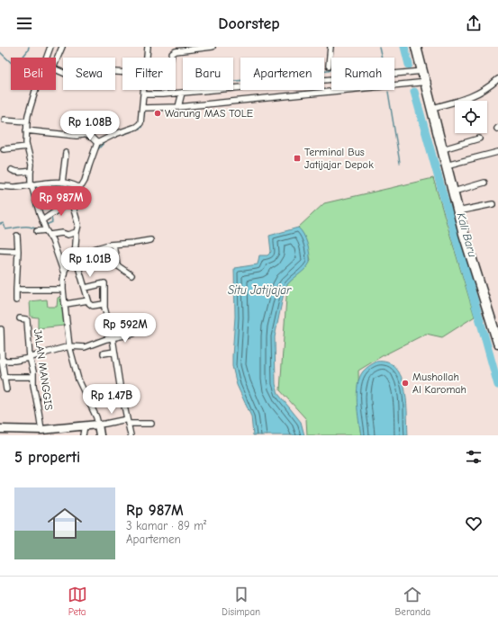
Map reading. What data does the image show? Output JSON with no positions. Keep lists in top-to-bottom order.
{
  "streets": {
    "street": ["JALAN MANGGIS"]
  },
  "water": ["Kali Baru", "Situ Jatijajar"],
  "places": {
    "other": ["Warung MAS TOLE", "Mushollah Al Karomah"],
    "transit": ["Terminal Bus Jatijajar Depok"]
  },
  "page": {
    "header": "Doorstep",
    "chip": [
      "Beli",
      "Sewa",
      "Filter",
      "Baru",
      "Apartemen",
      "Rumah"
    ],
    "price": [
      "Rp 1.08B",
      "Rp 987M",
      "Rp 1.01B",
      "Rp 592M",
      "Rp 1.47B"
    ],
    "heading": "5 properti",
    "list": [
      {
        "name": "Rp 987M",
        "note": "3 kamar · 89 m² · Apartemen"
      }
    ],
    "tabs": ["Peta", "Disimpan", "Beranda"]
  }
}
